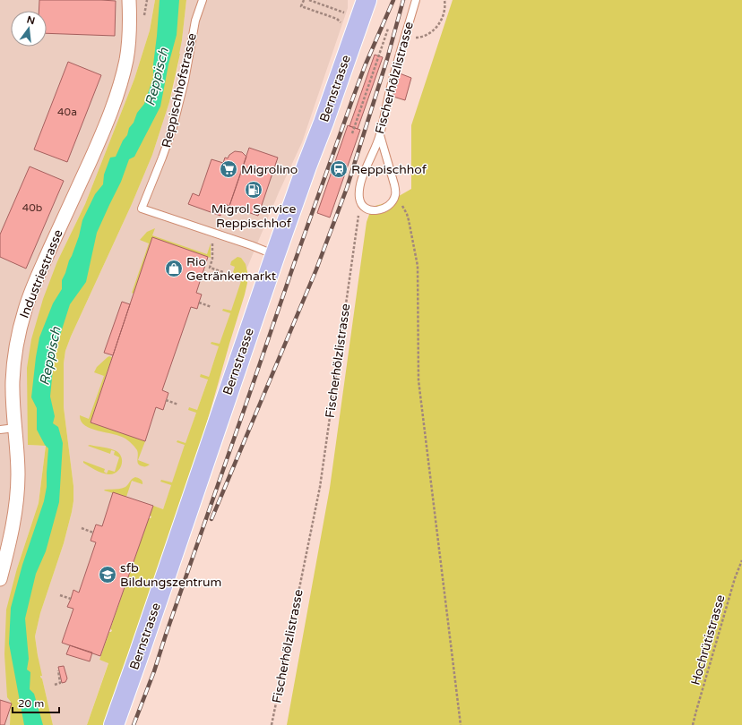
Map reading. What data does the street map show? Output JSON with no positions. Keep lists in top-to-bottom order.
{
  "streets": {
    "main road": ["Bernstrasse"],
    "street": ["Industriestrasse"],
    "lane": ["Fischerhölzlistrasse", "Reppischhofstrasse"],
    "path": ["Hochrütistrasse"]
  },
  "crossings": [
    ["Bernstrasse", "Reppischhofstrasse"]
  ],
  "water": ["Reppisch"],
  "places": {
    "supermarket": ["Migrolino"],
    "station": ["Reppischhof"],
    "fuel station": ["Migrol Service Reppischhof"],
    "shop": ["Rio Getränkemarkt"],
    "school or university": ["sfb Bildungszentrum"]
  },
  "house_numbers": ["40a", "40b"],
  "scale_bar": "20 m",
  "north": "top"
}
